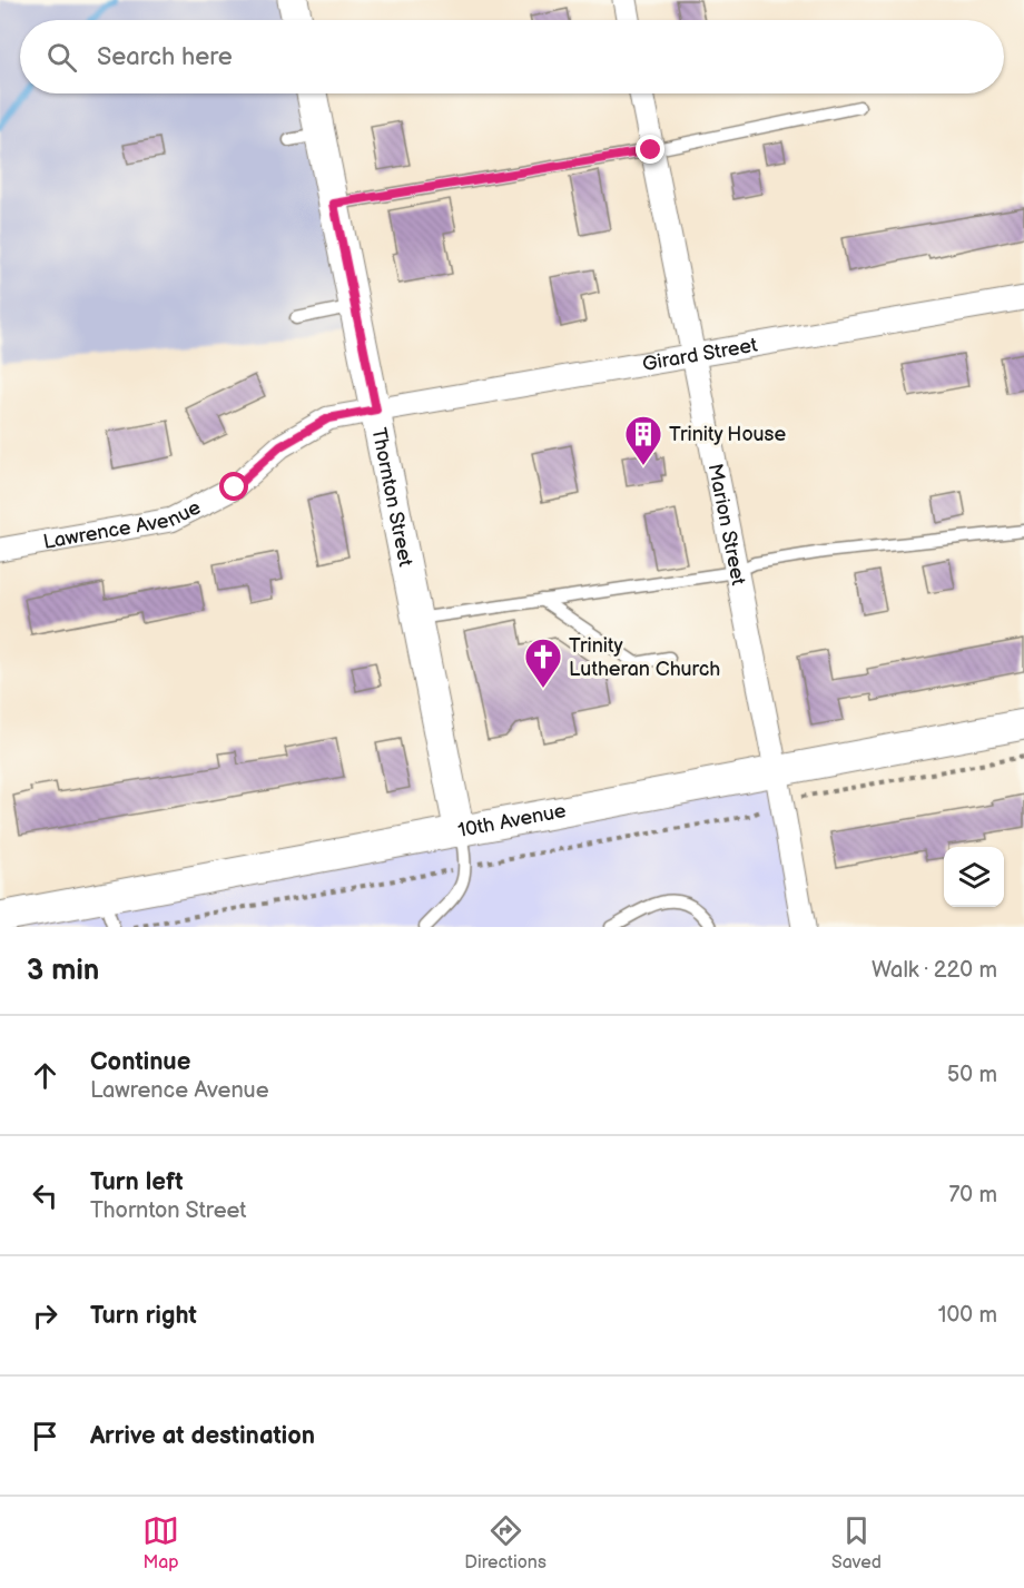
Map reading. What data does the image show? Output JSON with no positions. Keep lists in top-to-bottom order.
{
  "streets": {
    "street": [
      "Girard Street",
      "Thornton Street",
      "Lawrence Avenue",
      "Marion Street",
      "10th Avenue"
    ]
  },
  "crossings": [
    ["Girard Street", "Thornton Street"],
    ["Girard Street", "Lawrence Avenue"],
    ["Girard Street", "Marion Street"],
    ["Thornton Street", "Lawrence Avenue"],
    ["Thornton Street", "10th Avenue"],
    ["Marion Street", "10th Avenue"]
  ],
  "places": {
    "building": ["Trinity House"],
    "church": ["Trinity Lutheran Church"]
  },
  "page": {
    "search": "Search here",
    "heading": ["3 min", "Walk · 220 m"],
    "list": [
      ["Continue", "Lawrence Avenue", "50 m"],
      ["Turn left", "Thornton Street", "70 m"],
      ["Turn right", "100 m"],
      "Arrive at destination"
    ],
    "nav": ["Map", "Directions", "Saved"]
  }
}
